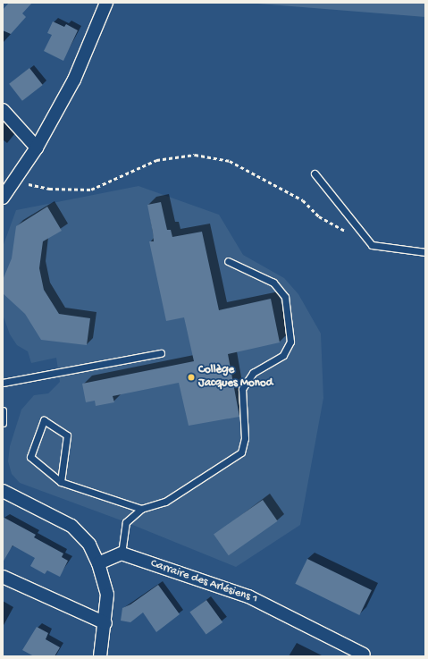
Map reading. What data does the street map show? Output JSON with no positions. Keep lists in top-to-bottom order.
{
  "streets": {
    "street": ["Carraire des Arlésiens 1"]
  },
  "places": ["Collège Jacques Monod"]
}
